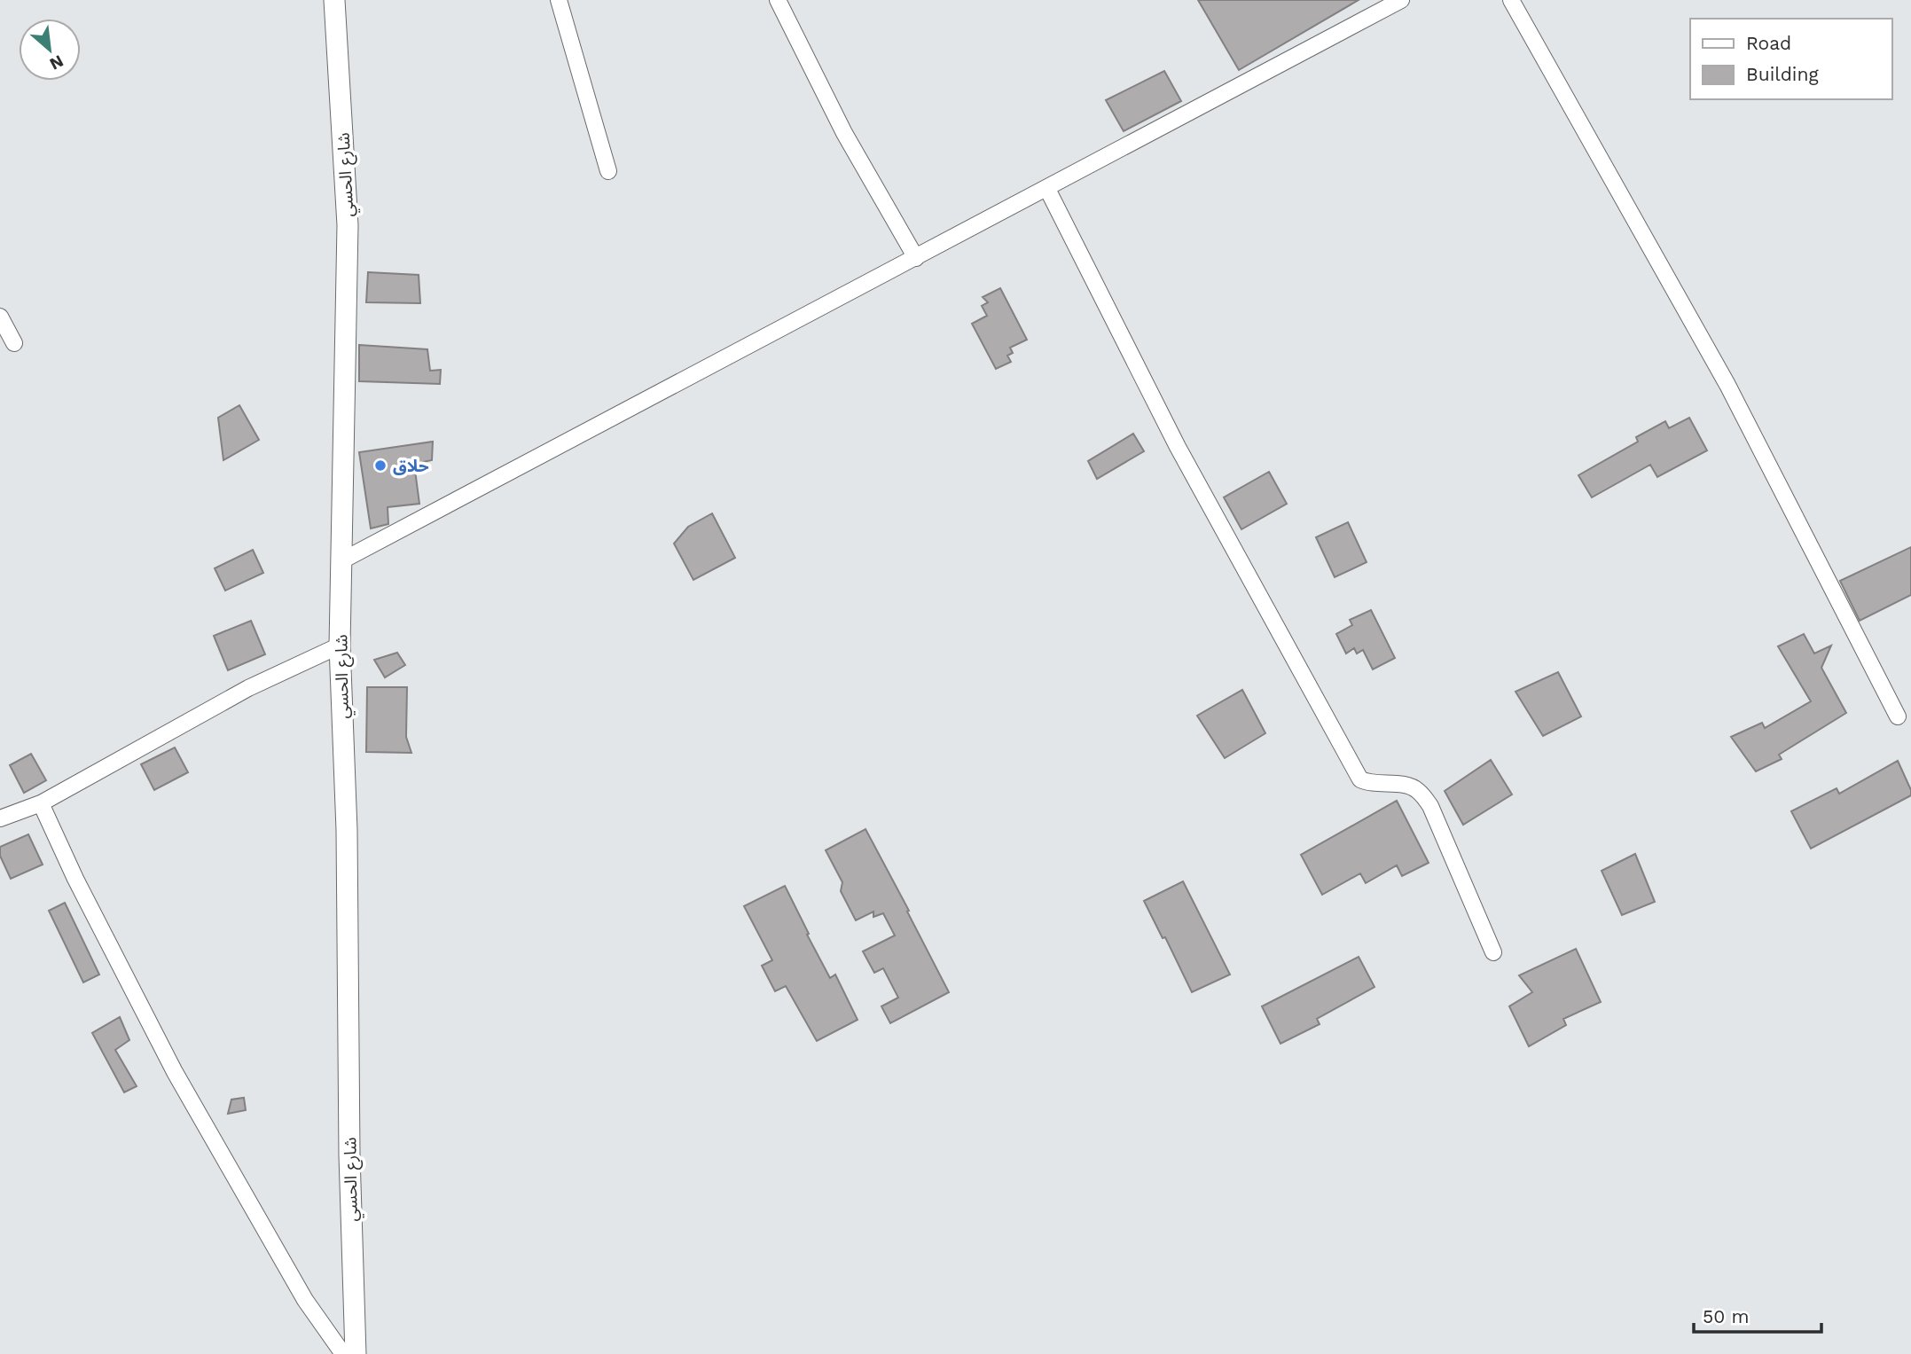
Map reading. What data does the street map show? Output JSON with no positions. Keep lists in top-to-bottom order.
{
  "streets": {
    "street": ["شارع الحسي"]
  },
  "places": ["حلاق"],
  "legend": ["Road", "Building"],
  "scale_bar": "50 m",
  "north": "bottom right"
}
